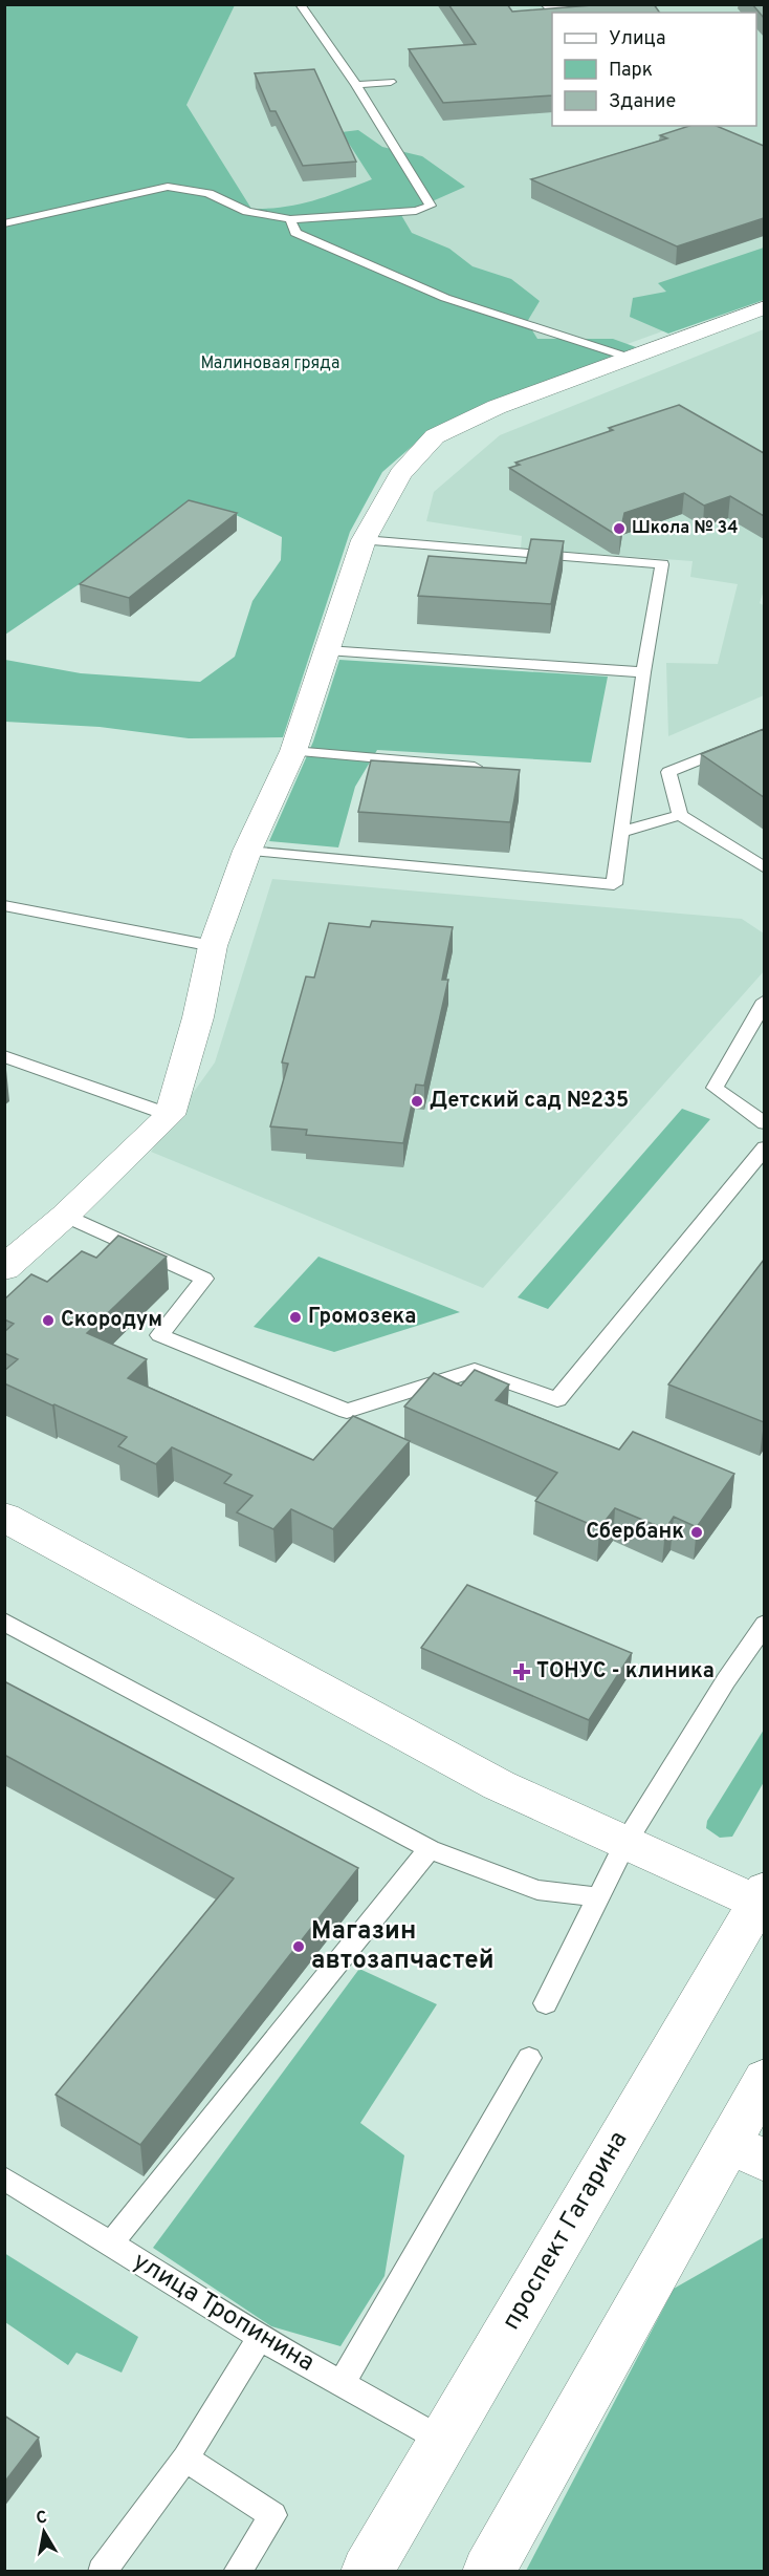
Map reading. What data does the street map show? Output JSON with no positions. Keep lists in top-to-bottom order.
{
  "streets": {
    "street": ["проспект Гагарина"],
    "lane": ["улица Тропинина"]
  },
  "crossings": [
    ["проспект Гагарина", "улица Тропинина"]
  ],
  "parks": ["Малиновая гряда"],
  "places": {
    "other": [
      "Школа № 34",
      "Детский сад №235",
      "Громозека",
      "Скородум",
      "Сбербанк",
      "Магазин автозапчастей"
    ],
    "health": ["ТОНУС - клиника"]
  },
  "legend": ["Улица", "Парк", "Здание"],
  "north": "top"
}
